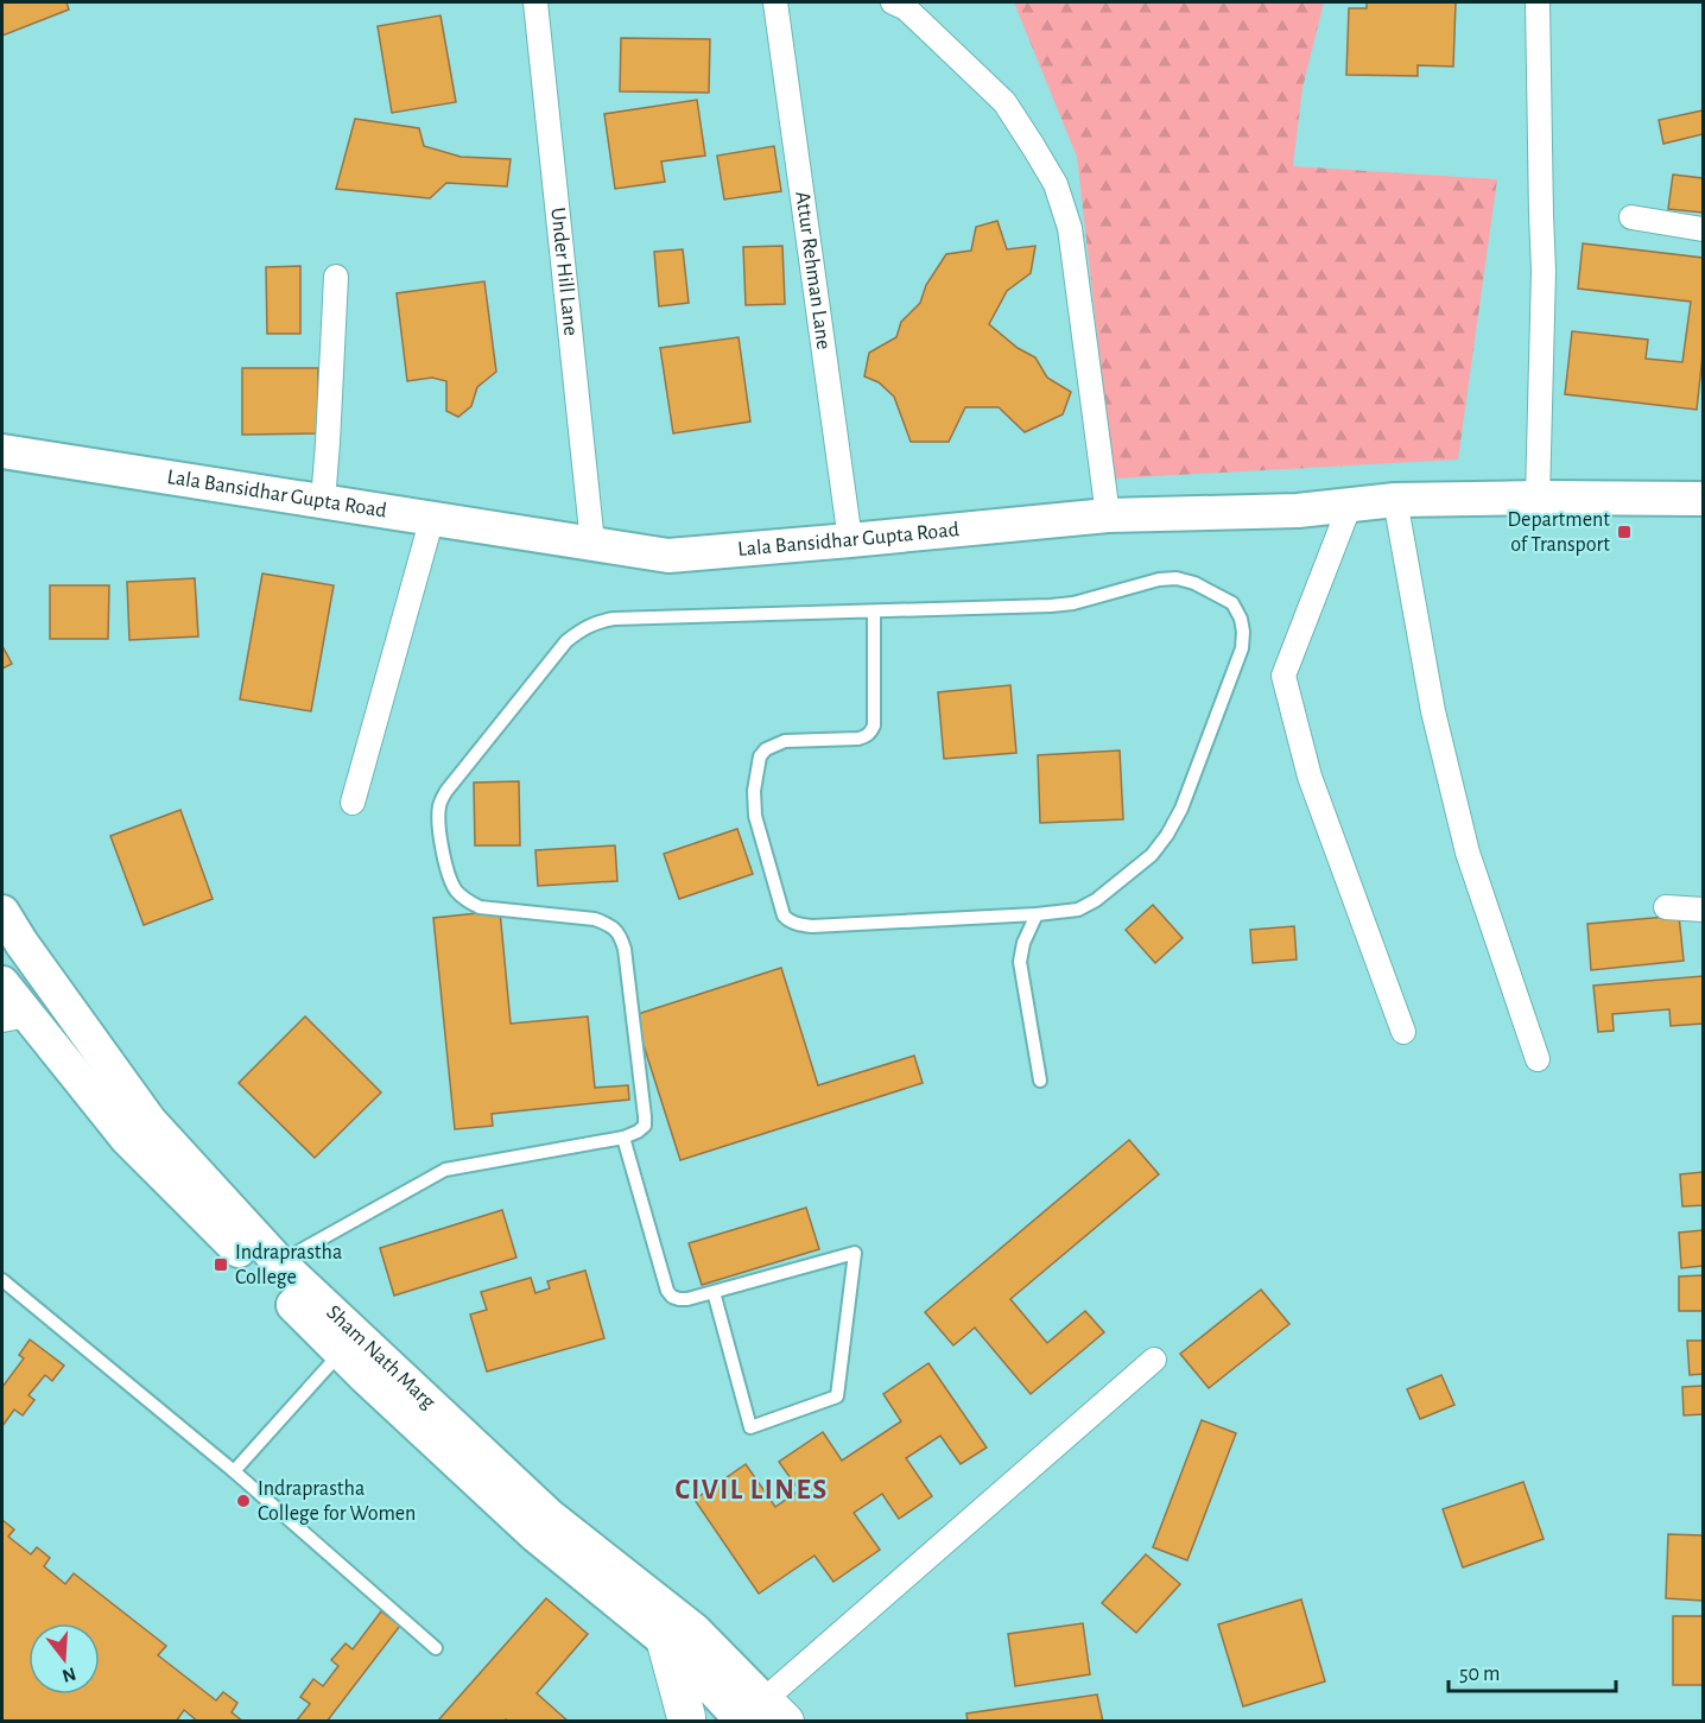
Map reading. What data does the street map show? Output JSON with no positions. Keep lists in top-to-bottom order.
{
  "streets": {
    "main road": ["Lala Bansidhar Gupta Road", "Sham Nath Marg"],
    "street": ["Attur Rehman Lane", "Under Hill Lane"]
  },
  "crossings": [
    ["Attur Rehman Lane", "Lala Bansidhar Gupta Road"],
    ["Under Hill Lane", "Lala Bansidhar Gupta Road"]
  ],
  "districts": ["CIVIL LINES"],
  "places": {
    "transit": ["Department of Transport", "Indraprastha College"],
    "other": ["Indraprastha College for Women"]
  },
  "scale_bar": "50 m",
  "north": "bottom"
}
